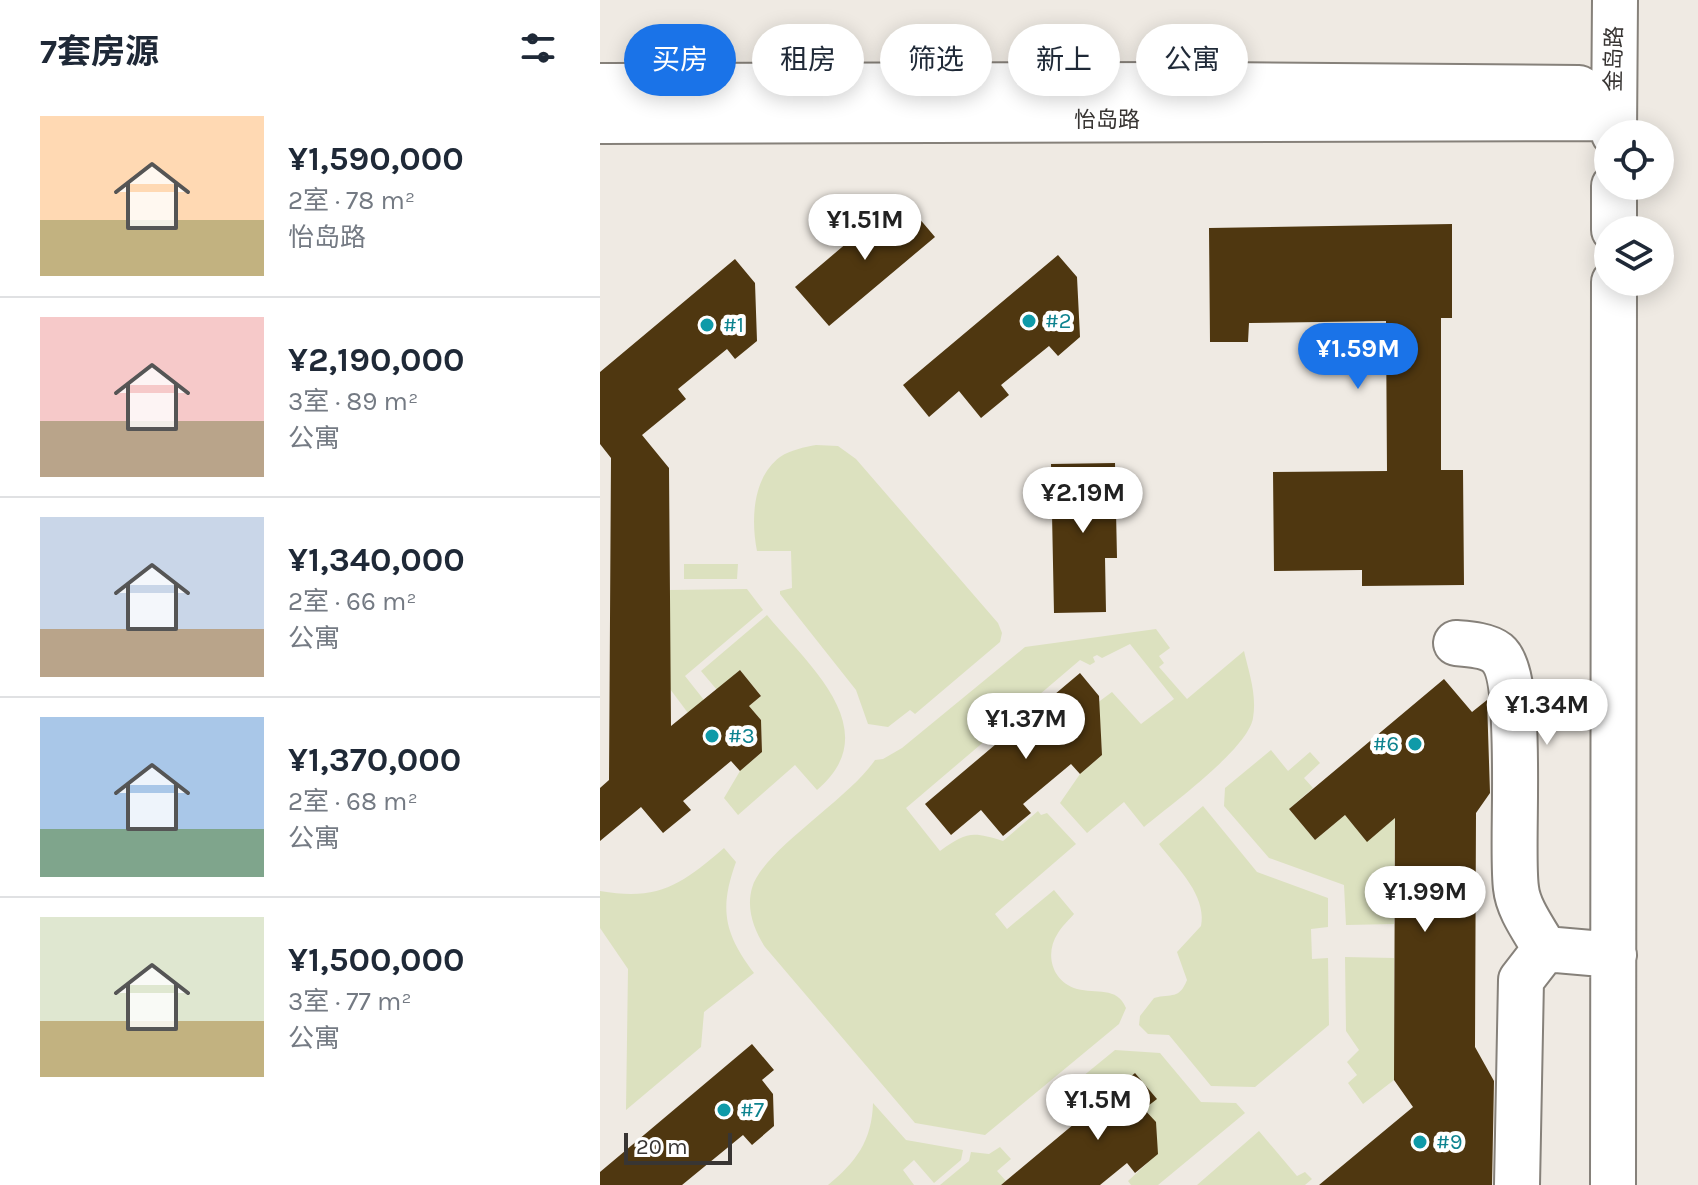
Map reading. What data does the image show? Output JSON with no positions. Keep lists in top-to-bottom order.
{
  "streets": {
    "street": ["金岛路", "怡岛路"]
  },
  "crossings": [
    ["金岛路", "怡岛路"]
  ],
  "places": [
    "#2",
    "#1",
    "#3",
    "#6",
    "#7",
    "#9"
  ],
  "scale_bar": "20 m",
  "page": {
    "heading": "7套房源",
    "chip": [
      "买房",
      "租房",
      "筛选",
      "新上",
      "公寓"
    ],
    "list": [
      {
        "name": "¥1,590,000",
        "note": "2室 · 78 m² · 怡岛路"
      },
      {
        "name": "¥2,190,000",
        "note": "3室 · 89 m² · 公寓"
      },
      {
        "name": "¥1,340,000",
        "note": "2室 · 66 m² · 公寓"
      },
      {
        "name": "¥1,370,000",
        "note": "2室 · 68 m² · 公寓"
      },
      {
        "name": "¥1,500,000",
        "note": "3室 · 77 m² · 公寓"
      }
    ],
    "price": [
      "¥1.51M",
      "¥1.59M",
      "¥2.19M",
      "¥1.34M",
      "¥1.37M",
      "¥1.99M",
      "¥1.5M"
    ],
    "scale": "20 m"
  }
}
